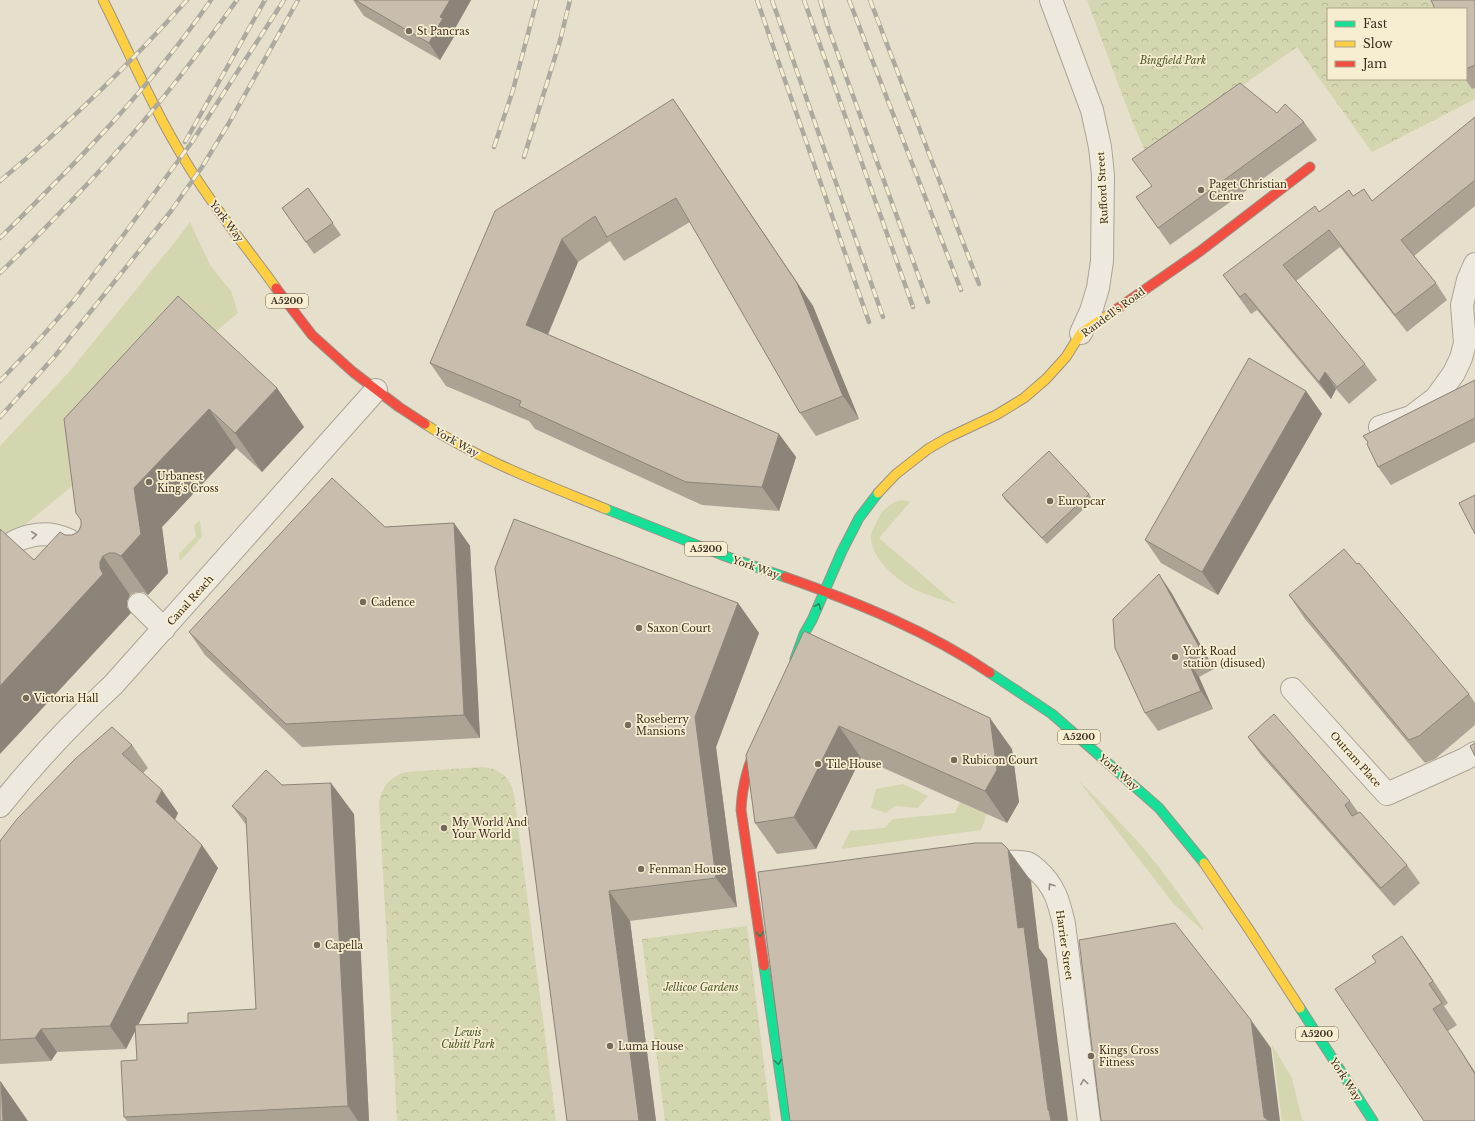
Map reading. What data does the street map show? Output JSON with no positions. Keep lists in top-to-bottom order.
{
  "streets": {
    "main road": ["York Way", "A5200", "Randell's Road"],
    "street": [
      "Rufford Street",
      "Canal Reach",
      "Outram Place",
      "Harrier Street"
    ]
  },
  "crossings": [
    ["Rufford Street", "Randell's Road"],
    ["York Way", "Randell's Road"],
    ["York Way", "Canal Reach"]
  ],
  "one_way": ["Harrier Street"],
  "parks": ["Bingfield Park", "Jellicoe Gardens", "Lewis Cubitt Park"],
  "places": [
    "St Pancras",
    "Paget Christian Centre",
    "Urbanest King's Cross",
    "Europcar",
    "Cadence",
    "Saxon Court",
    "York Road station (disused)",
    "Victoria Hall",
    "Roseberry Mansions",
    "Rubicon Court",
    "Tile House",
    "My World And Your World",
    "Fenman House",
    "Capella",
    "Luma House",
    "Kings Cross Fitness"
  ],
  "legend": ["Fast", "Slow", "Jam"]
}
